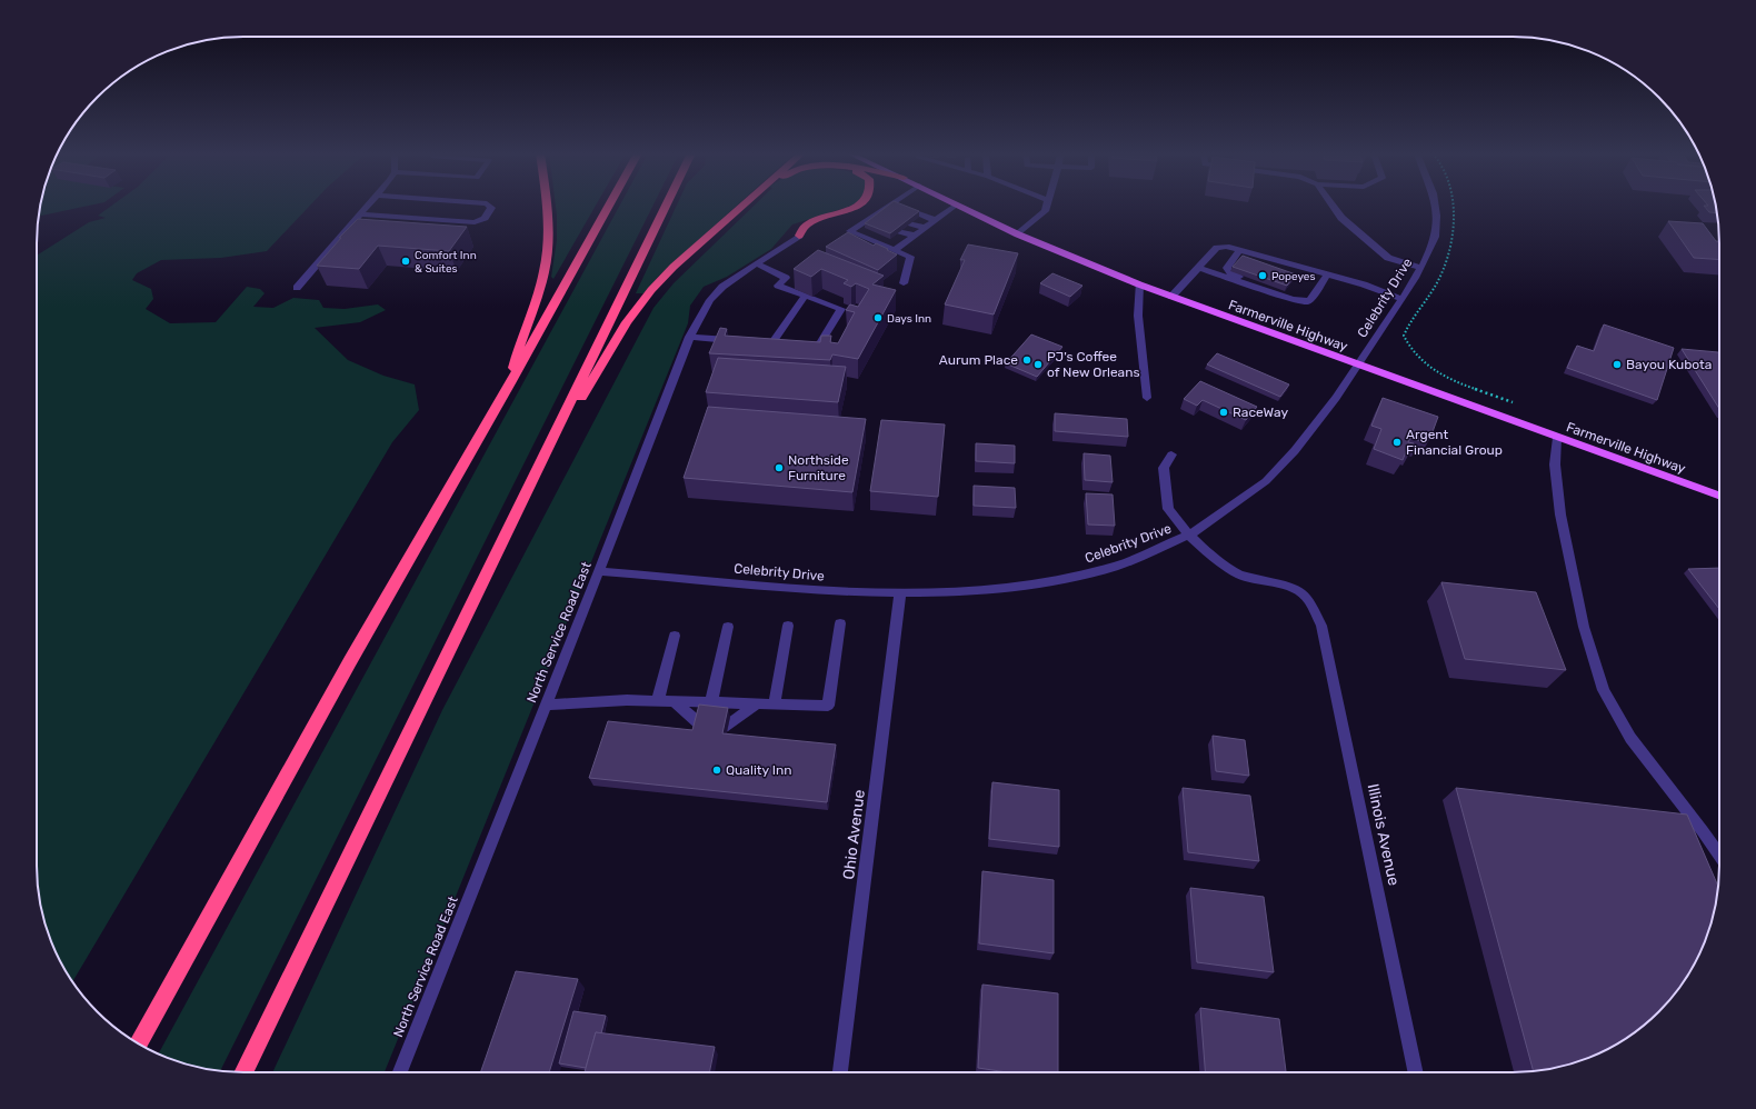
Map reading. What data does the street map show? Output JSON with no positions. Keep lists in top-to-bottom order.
{
  "streets": {
    "main road": ["Farmerville Highway"],
    "street": [
      "Celebrity Drive",
      "North Service Road East",
      "Ohio Avenue",
      "Illinois Avenue"
    ]
  },
  "crossings": [
    ["Celebrity Drive", "Farmerville Highway"],
    ["Celebrity Drive", "North Service Road East"],
    ["Celebrity Drive", "Ohio Avenue"],
    ["Celebrity Drive", "Illinois Avenue"]
  ],
  "places": [
    "Comfort Inn & Suites",
    "Popeyes",
    "Days Inn",
    "Aurum Place",
    "PJ's Coffee of New Orleans",
    "Bayou Kubota",
    "RaceWay",
    "Argent Financial Group",
    "Northside Furniture",
    "Quality Inn"
  ]
}
